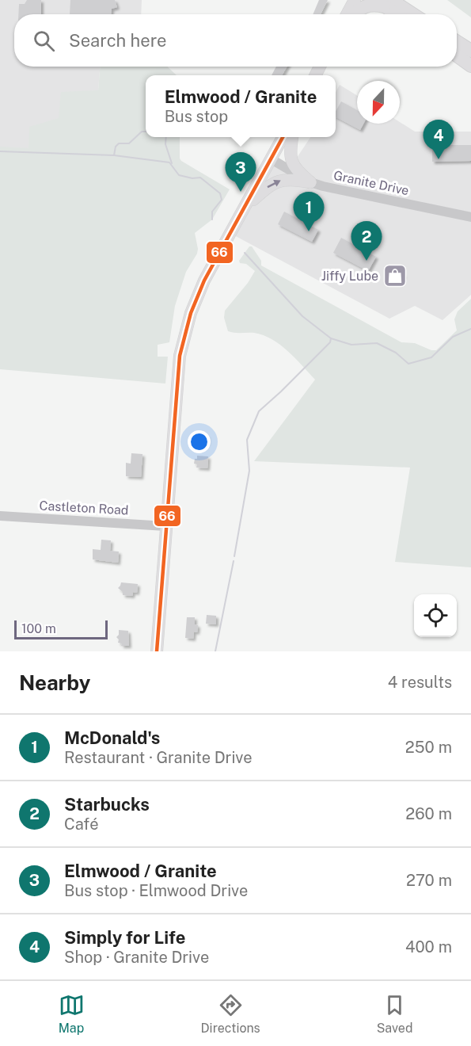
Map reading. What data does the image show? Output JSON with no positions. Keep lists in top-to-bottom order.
{
  "streets": {
    "street": ["Granite Drive", "Castleton Road"]
  },
  "places": {
    "shop": ["Jiffy Lube"]
  },
  "lines": ["transit line 66"],
  "scale_bar": "100 m",
  "north": "bottom",
  "page": {
    "search": "Search here",
    "popup": ["Elmwood / Granite", "Bus stop"],
    "pins": [
      "4",
      "3",
      "1",
      "2"
    ],
    "scale": "100 m",
    "heading": ["Nearby", "4 results"],
    "list": [
      {
        "mark": "1",
        "name": "McDonald's",
        "note": "Restaurant · Granite Drive",
        "value": "250 m"
      },
      {
        "mark": "2",
        "name": "Starbucks",
        "note": "Café",
        "value": "260 m"
      },
      {
        "mark": "3",
        "name": "Elmwood / Granite",
        "note": "Bus stop · Elmwood Drive",
        "value": "270 m"
      },
      {
        "mark": "4",
        "name": "Simply for Life",
        "note": "Shop · Granite Drive",
        "value": "400 m"
      }
    ],
    "nav": ["Map", "Directions", "Saved"]
  }
}
